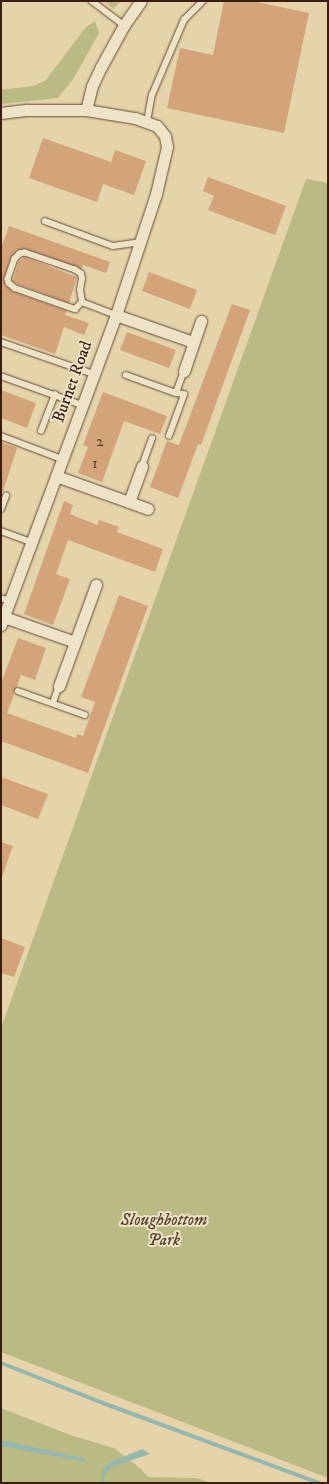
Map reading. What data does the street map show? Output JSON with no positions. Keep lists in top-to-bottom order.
{
  "streets": {
    "street": ["Burnet Road"]
  },
  "parks": ["Sloughbottom Park"],
  "house_numbers": ["2", "1"]
}
